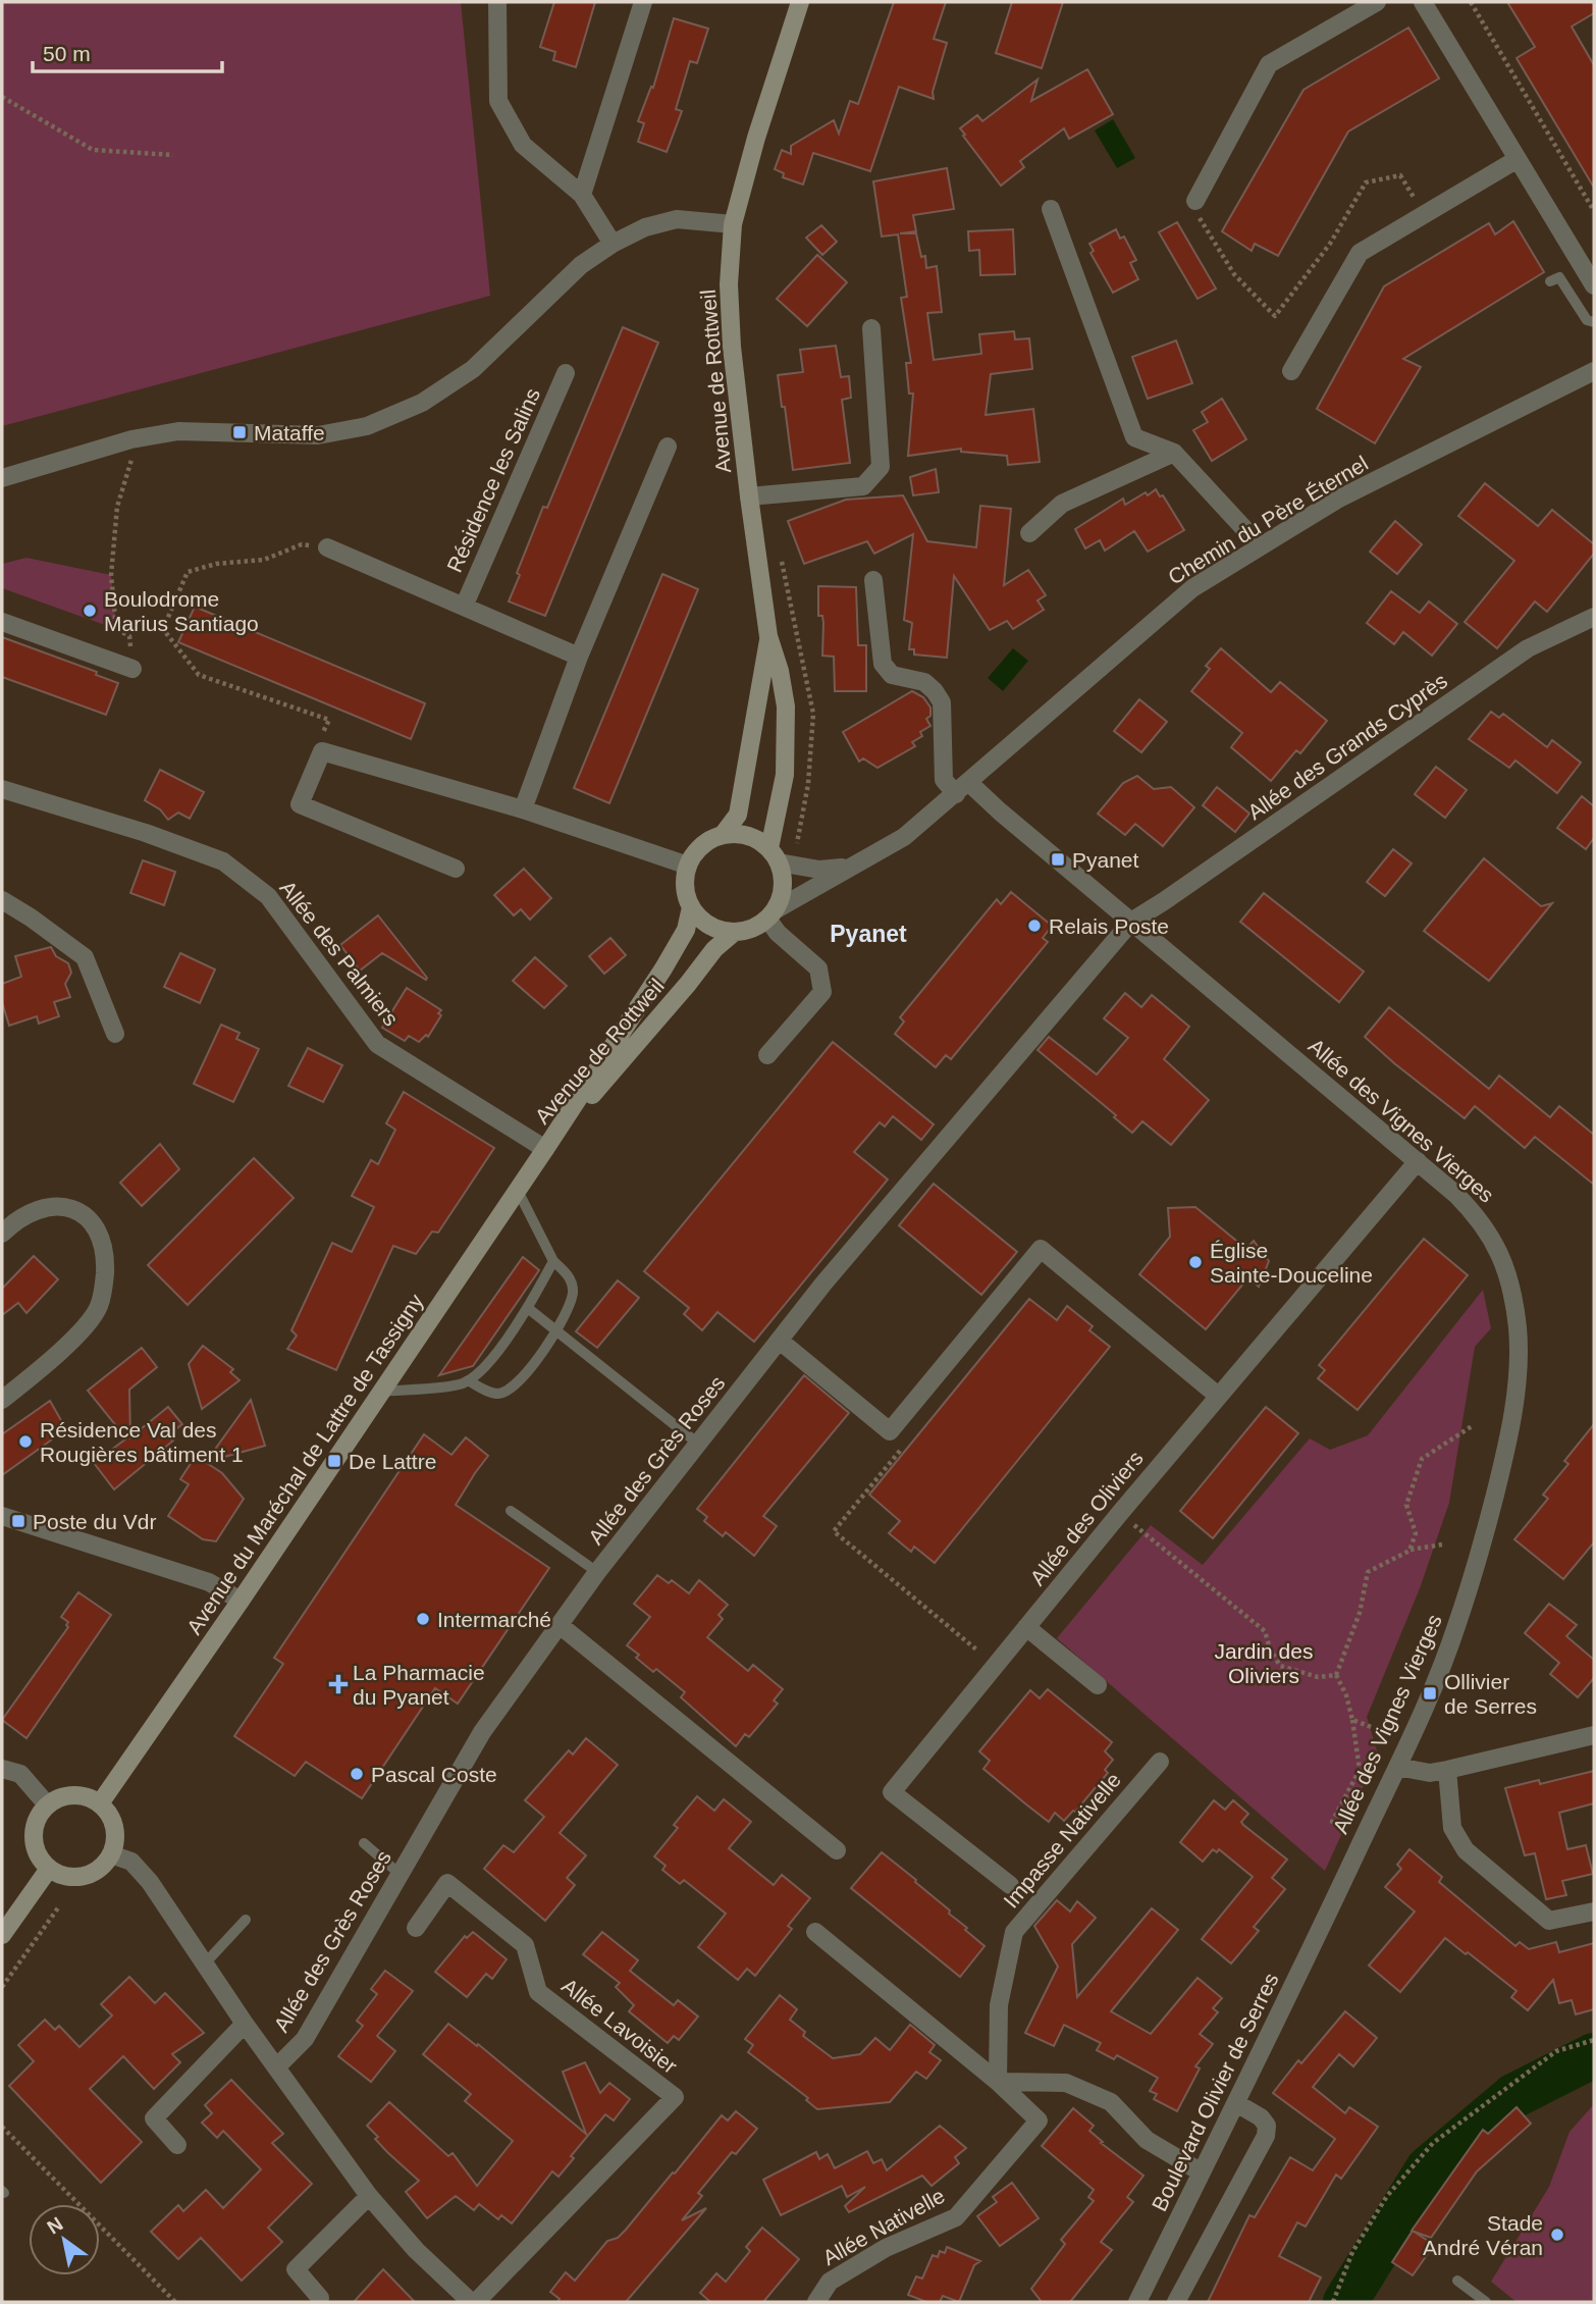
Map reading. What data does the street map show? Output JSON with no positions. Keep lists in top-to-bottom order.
{
  "streets": {
    "main road": ["Avenue de Rottweil", "Avenue du Maréchal de Lattre de Tassigny"],
    "street": [
      "Résidence les Salins",
      "Chemin du Père Éternel",
      "Allée des Grands Cyprès",
      "Allée des Palmiers",
      "Allée des Vignes Vierges",
      "Allée des Grès Roses",
      "Allée des Oliviers",
      "Impasse Nativelle",
      "Allée Lavoisier",
      "Boulevard Olivier de Serres",
      "Allée Nativelle"
    ]
  },
  "crossings": [
    ["Avenue de Rottweil", "Chemin du Père Éternel"],
    ["Avenue de Rottweil", "Allée des Palmiers"],
    ["Avenue de Rottweil", "Avenue du Maréchal de Lattre de Tassigny"],
    ["Chemin du Père Éternel", "Allée des Vignes Vierges"],
    ["Allée des Grands Cyprès", "Allée des Vignes Vierges"],
    ["Allée des Grands Cyprès", "Allée des Grès Roses"],
    ["Allée des Palmiers", "Avenue du Maréchal de Lattre de Tassigny"],
    ["Allée des Vignes Vierges", "Allée des Grès Roses"],
    ["Allée des Vignes Vierges", "Allée des Oliviers"],
    ["Allée des Vignes Vierges", "Boulevard Olivier de Serres"],
    ["Impasse Nativelle", "Allée Nativelle"]
  ],
  "districts": ["Pyanet"],
  "parks": ["Jardin des Oliviers"],
  "places": {
    "transit": [
      "Mataffe",
      "Pyanet",
      "De Lattre",
      "Poste du Vdr",
      "Ollivier de Serres"
    ],
    "other": [
      "Boulodrome Marius Santiago",
      "Relais Poste",
      "Église Sainte-Douceline",
      "Résidence Val des Rougières bâtiment 1",
      "Intermarché",
      "Pascal Coste",
      "Stade André Véran"
    ],
    "health": ["La Pharmacie du Pyanet"]
  },
  "scale_bar": "50 m",
  "north": "top left"
}
